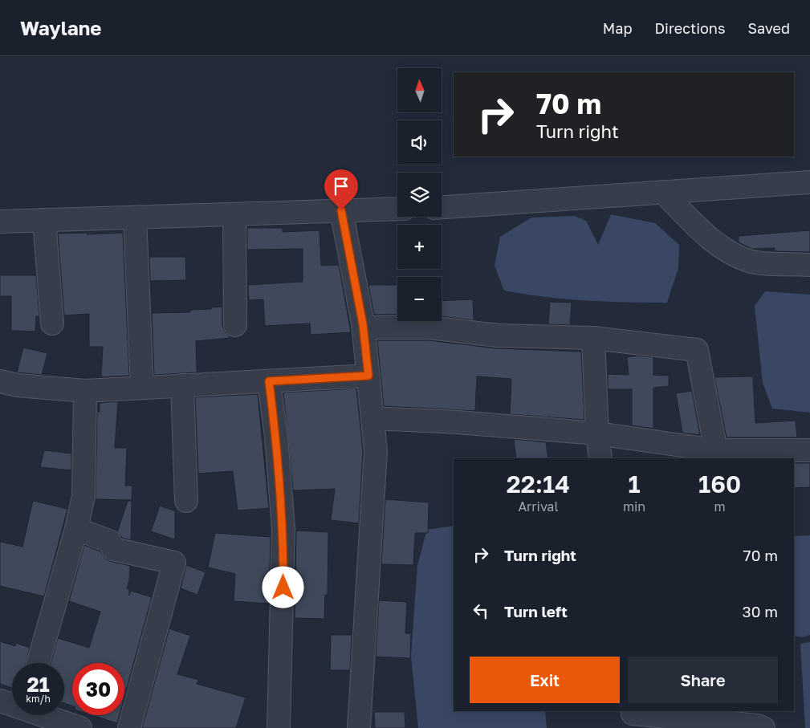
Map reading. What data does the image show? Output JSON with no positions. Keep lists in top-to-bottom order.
{
  "north": "top",
  "page": {
    "header": "Waylane",
    "nav": ["Map", "Directions", "Saved"],
    "map_buttons": ["+", "−"],
    "turn": ["70 m", "Turn right"],
    "eta": [
      "22:14",
      "Arrival",
      "1",
      "min",
      "160",
      "m"
    ],
    "list": [
      {
        "name": "Turn right",
        "value": "70 m"
      },
      {
        "name": "Turn left",
        "value": "30 m"
      }
    ],
    "buttons": ["Exit", "Share"],
    "speed": "21 km/h",
    "limit": "30"
  }
}
